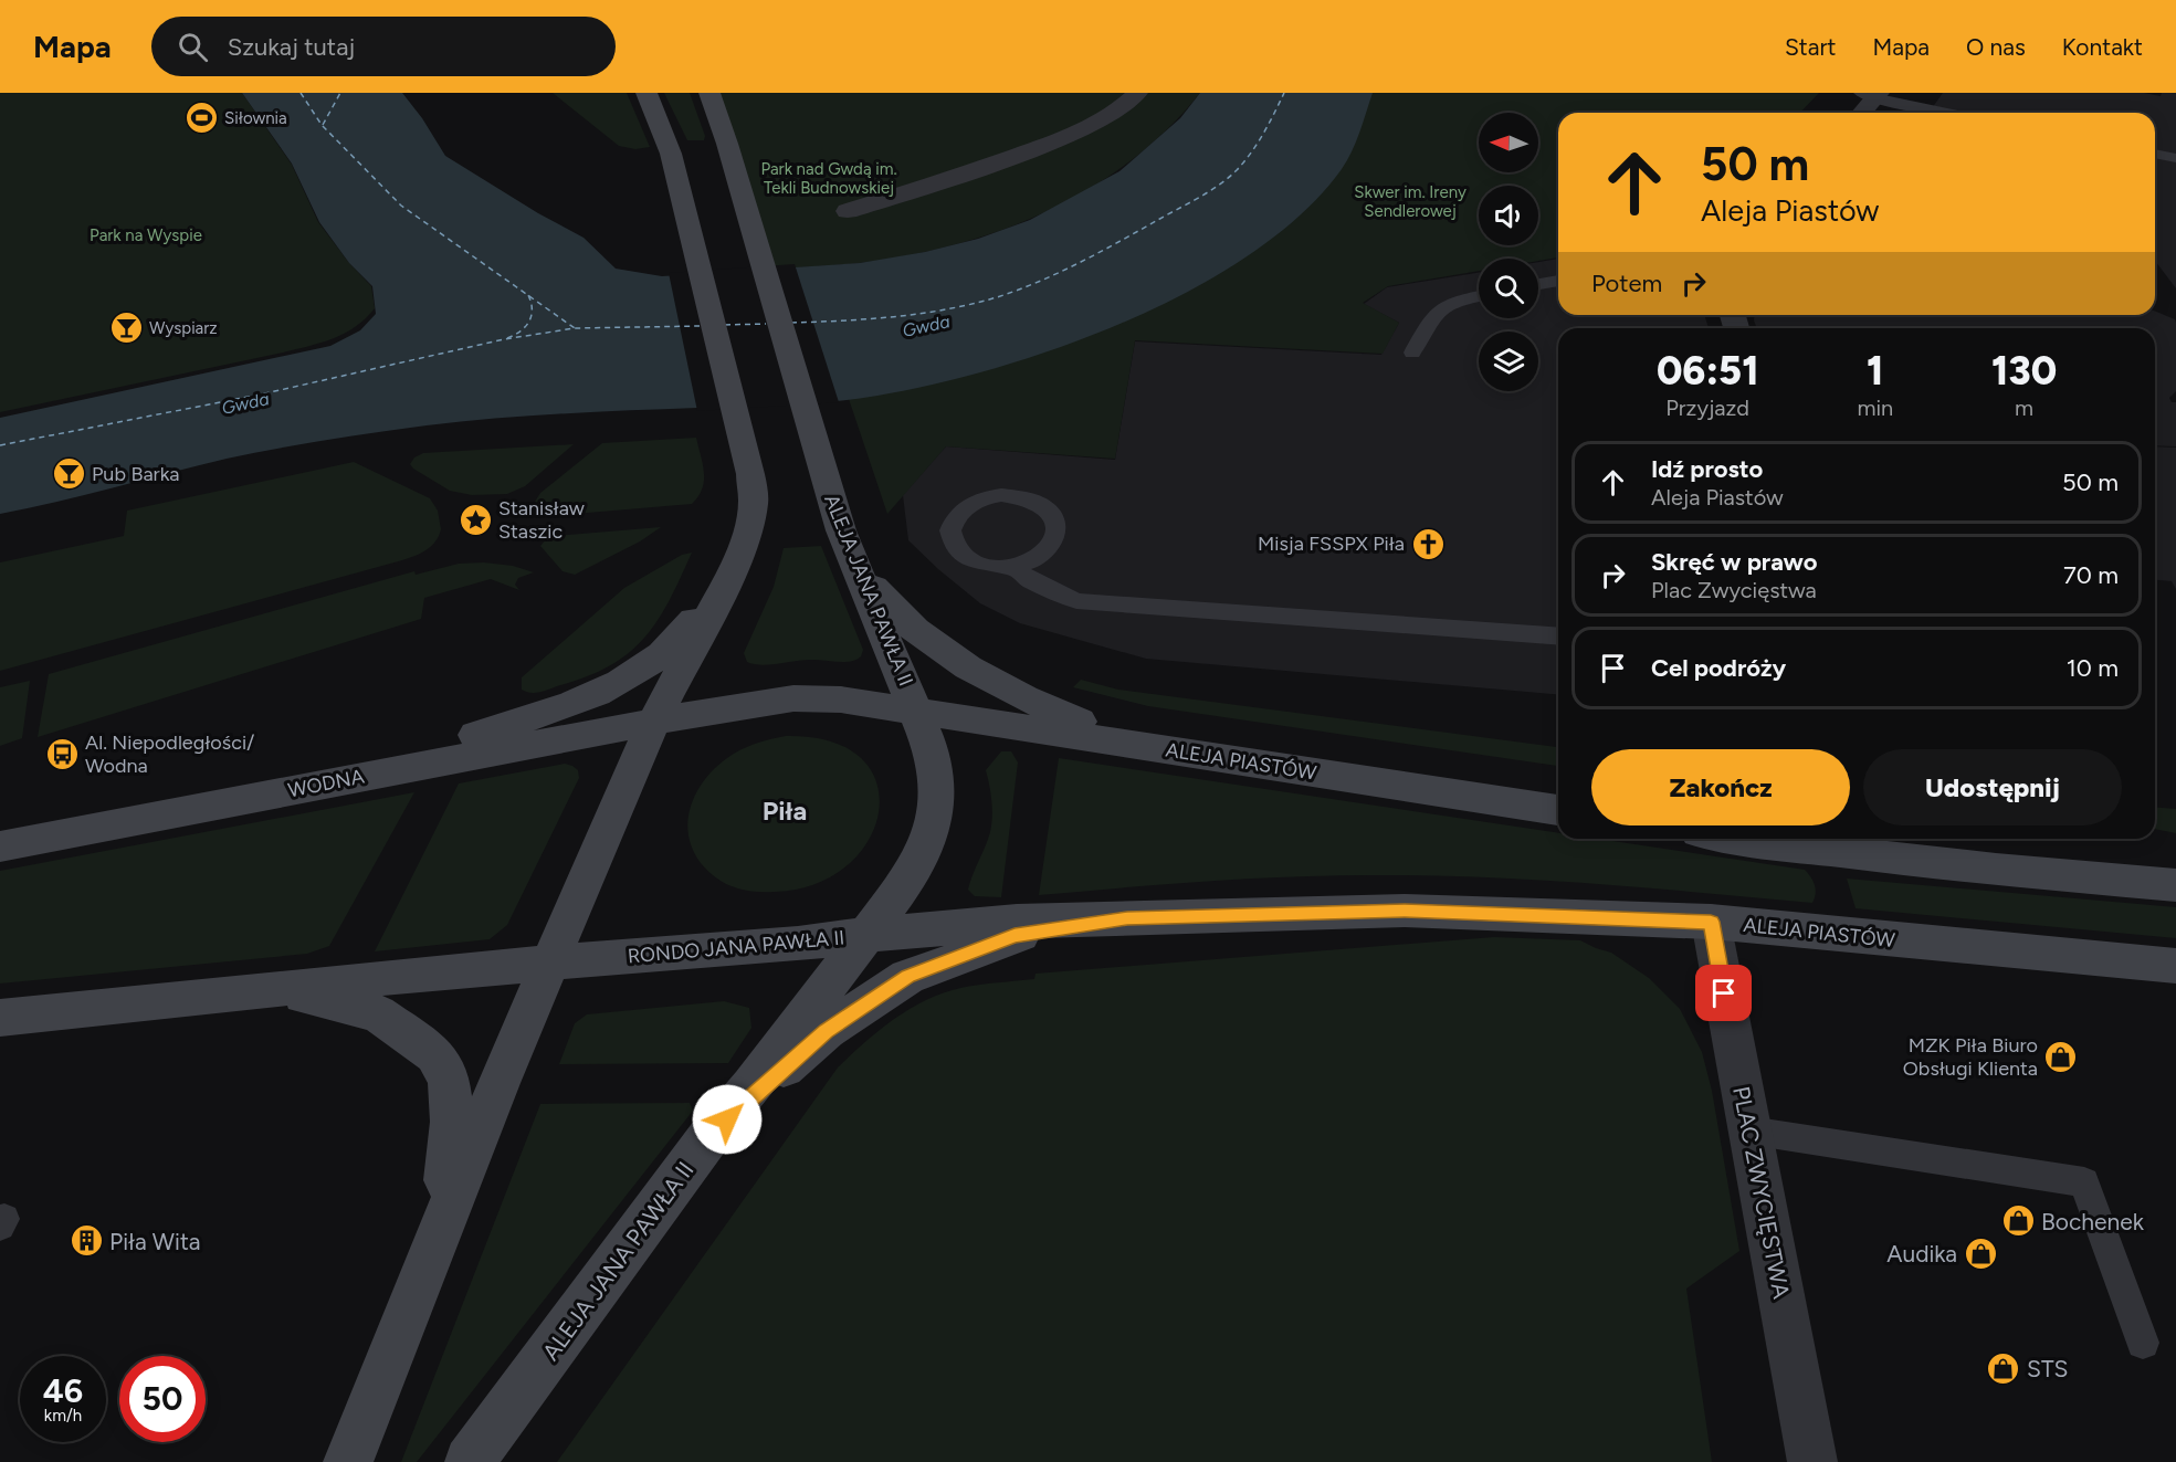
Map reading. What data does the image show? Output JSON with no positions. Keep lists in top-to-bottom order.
{
  "streets": {
    "main road": [
      "ALEJA JANA PAWŁA II",
      "ALEJA PIASTÓW",
      "WODNA",
      "RONDO JANA PAWŁA II"
    ],
    "street": ["PLAC ZWYCIĘSTWA"]
  },
  "crossings": [
    ["ALEJA JANA PAWŁA II", "ALEJA PIASTÓW"],
    ["ALEJA JANA PAWŁA II", "RONDO JANA PAWŁA II"],
    ["ALEJA PIASTÓW", "RONDO JANA PAWŁA II"],
    ["ALEJA PIASTÓW", "PLAC ZWYCIĘSTWA"]
  ],
  "districts": ["Piła"],
  "water": ["Gwda"],
  "parks": ["Park nad Gwdą im. Tekli Budnowskiej", "Skwer im. Ireny Sendlerowej", "Park na Wyspie"],
  "places": {
    "sports": ["Siłownia"],
    "bar": ["Wyspiarz", "Pub Barka"],
    "place": ["Stanisław Staszic"],
    "church": ["Misja FSSPX Piła"],
    "bus stop": ["Al. Niepodległości/ Wodna"],
    "shop": [
      "MZK Piła Biuro Obsługi Klienta",
      "Bochenek",
      "Audika",
      "STS"
    ],
    "building": ["Piła Wita"]
  },
  "north": "left",
  "page": {
    "header": "Mapa",
    "search": "Szukaj tutaj",
    "nav": [
      "Start",
      "Mapa",
      "O nas",
      "Kontakt"
    ],
    "turn": ["50 m", "Aleja Piastów"],
    "then": "Potem",
    "eta": [
      "06:51",
      "Przyjazd",
      "1",
      "min",
      "130",
      "m"
    ],
    "list": [
      {
        "name": "Idź prosto",
        "note": "Aleja Piastów",
        "value": "50 m"
      },
      {
        "name": "Skręć w prawo",
        "note": "Plac Zwycięstwa",
        "value": "70 m"
      },
      {
        "name": "Cel podróży",
        "value": "10 m"
      }
    ],
    "buttons": ["Zakończ", "Udostępnij"],
    "speed": "46 km/h",
    "limit": "50"
  }
}
